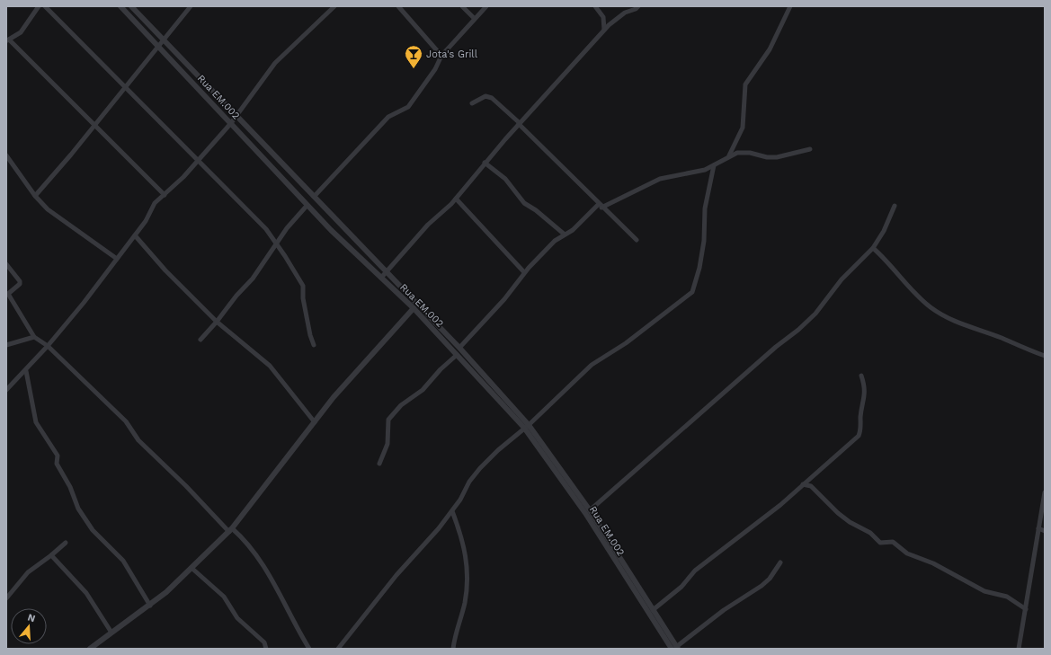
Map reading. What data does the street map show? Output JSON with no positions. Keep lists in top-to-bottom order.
{
  "streets": {
    "street": ["Rua EM.002"]
  },
  "places": {
    "bar": ["Jota's Grill"]
  },
  "north": "top"
}
